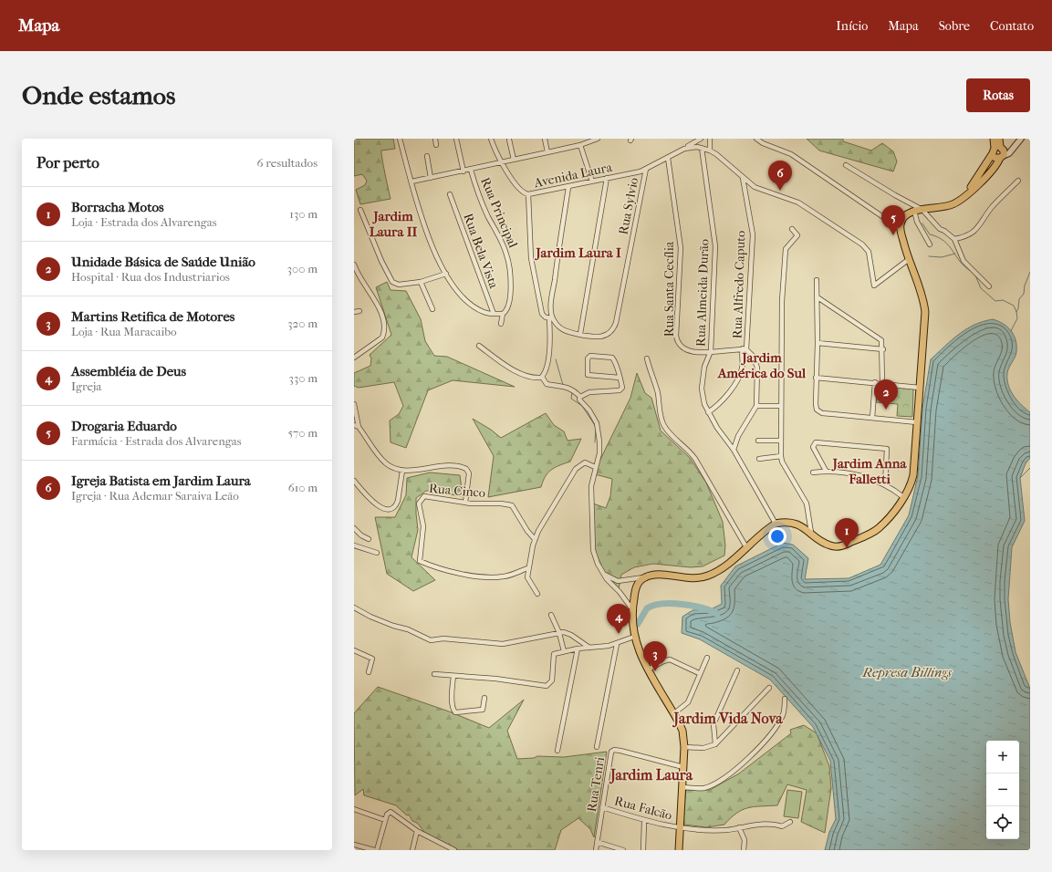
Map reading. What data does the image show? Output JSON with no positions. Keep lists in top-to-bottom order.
{
  "streets": {
    "street": [
      "Avenida Laura",
      "Rua Sylvio",
      "Rua Principal",
      "Rua Bela Vista",
      "Rua Alfredo Caputo",
      "Rua Santa Cecília",
      "Rua Almeida Durão",
      "Rua Cinco",
      "Rua Tenri",
      "Rua Falcão"
    ]
  },
  "crossings": [
    ["Avenida Laura", "Rua Sylvio"],
    ["Avenida Laura", "Rua Santa Cecília"],
    ["Rua Alfredo Caputo", "Rua Santa Cecília"],
    ["Rua Alfredo Caputo", "Rua Almeida Durão"],
    ["Rua Santa Cecília", "Rua Almeida Durão"],
    ["Rua Tenri", "Rua Falcão"]
  ],
  "districts": [
    "Jardim Laura II",
    "Jardim Laura I",
    "Jardim América do Sul",
    "Jardim Anna Falletti",
    "Jardim Vida Nova",
    "Jardim Laura"
  ],
  "water": ["Represa Billings"],
  "page": {
    "header": "Mapa",
    "nav": [
      "Início",
      "Mapa",
      "Sobre",
      "Contato"
    ],
    "buttons": "Rotas",
    "title": "Onde estamos",
    "heading": ["Por perto", "6 resultados"],
    "pins": [
      "6",
      "5",
      "2",
      "1",
      "4",
      "3"
    ],
    "list": [
      {
        "mark": "1",
        "name": "Borracha Motos",
        "note": "Loja · Estrada dos Alvarengas",
        "value": "130 m"
      },
      {
        "mark": "2",
        "name": "Unidade Básica de Saúde União",
        "note": "Hospital · Rua dos Industriarios",
        "value": "300 m"
      },
      {
        "mark": "3",
        "name": "Martins Retifica de Motores",
        "note": "Loja · Rua Maracaibo",
        "value": "320 m"
      },
      {
        "mark": "4",
        "name": "Assembléia de Deus",
        "note": "Igreja",
        "value": "330 m"
      },
      {
        "mark": "5",
        "name": "Drogaria Eduardo",
        "note": "Farmácia · Estrada dos Alvarengas",
        "value": "570 m"
      },
      {
        "mark": "6",
        "name": "Igreja Batista em Jardim Laura",
        "note": "Igreja · Rua Ademar Saraiva Leão",
        "value": "610 m"
      }
    ],
    "map_buttons": ["+", "−"]
  }
}
